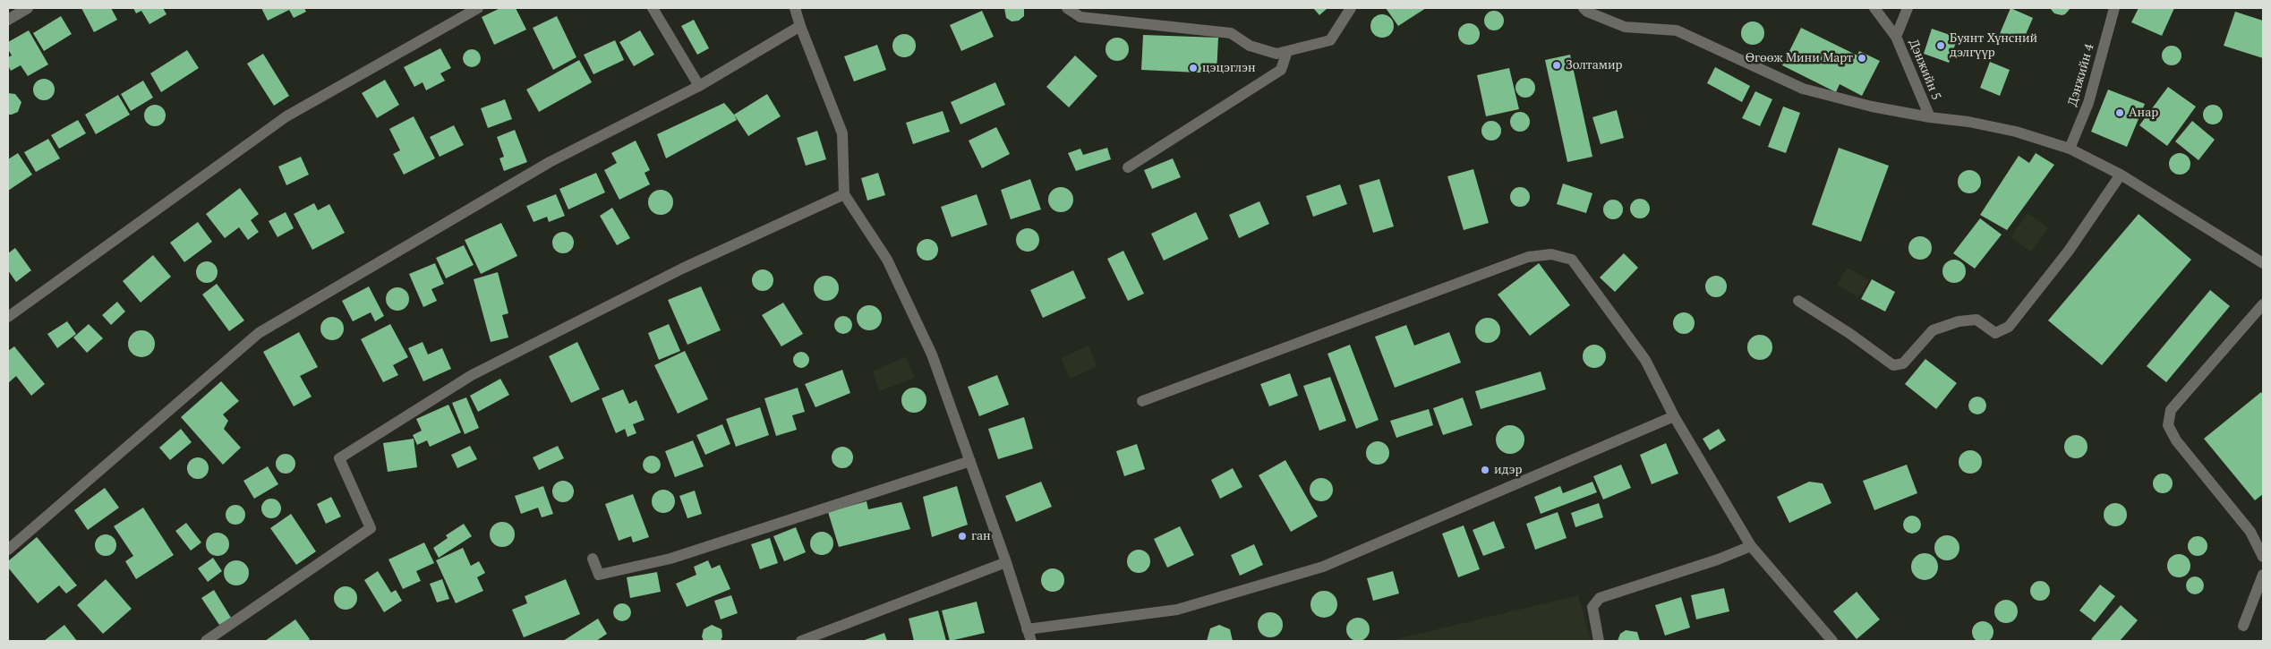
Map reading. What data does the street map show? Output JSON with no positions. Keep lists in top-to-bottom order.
{
  "streets": {
    "street": ["Дэнжийн 5", "Дэнжийн 4"]
  },
  "places": [
    "Буянт Хүнсний дэлгүүр",
    "Өгөөж Мини Март",
    "Золтамир",
    "цэцэглэн",
    "Анар",
    "идэр",
    "ган"
  ]
}
